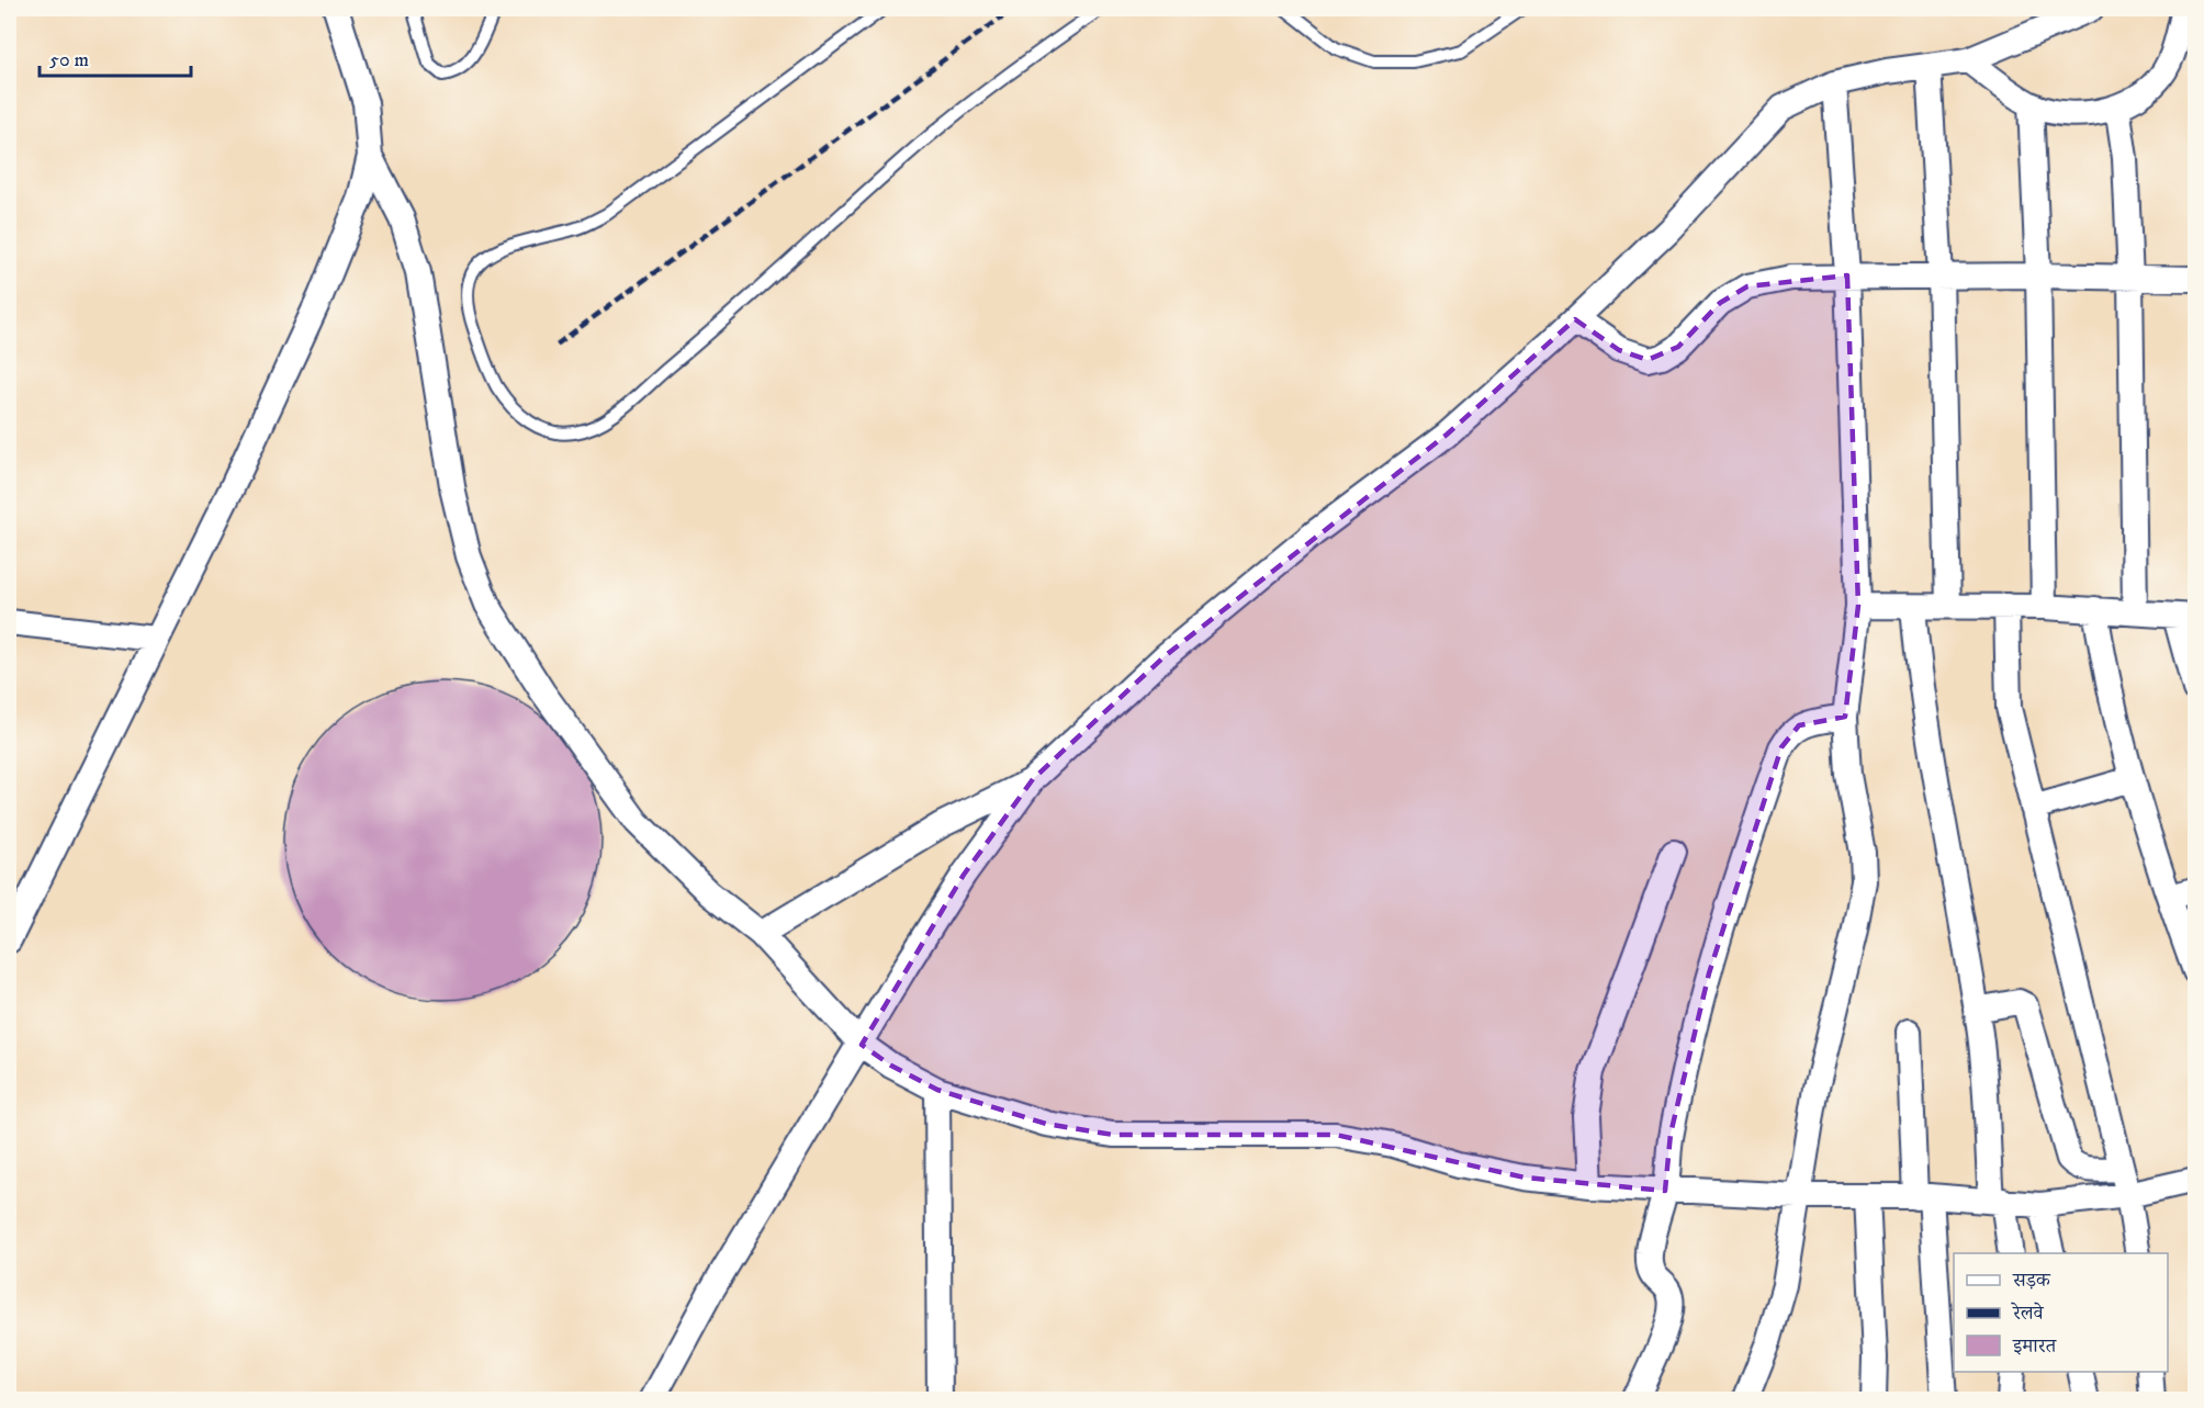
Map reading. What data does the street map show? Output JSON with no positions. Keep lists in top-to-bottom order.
{
  "legend": ["सड़क", "रेलवे", "इमारत"],
  "scale_bar": "50 m"
}
